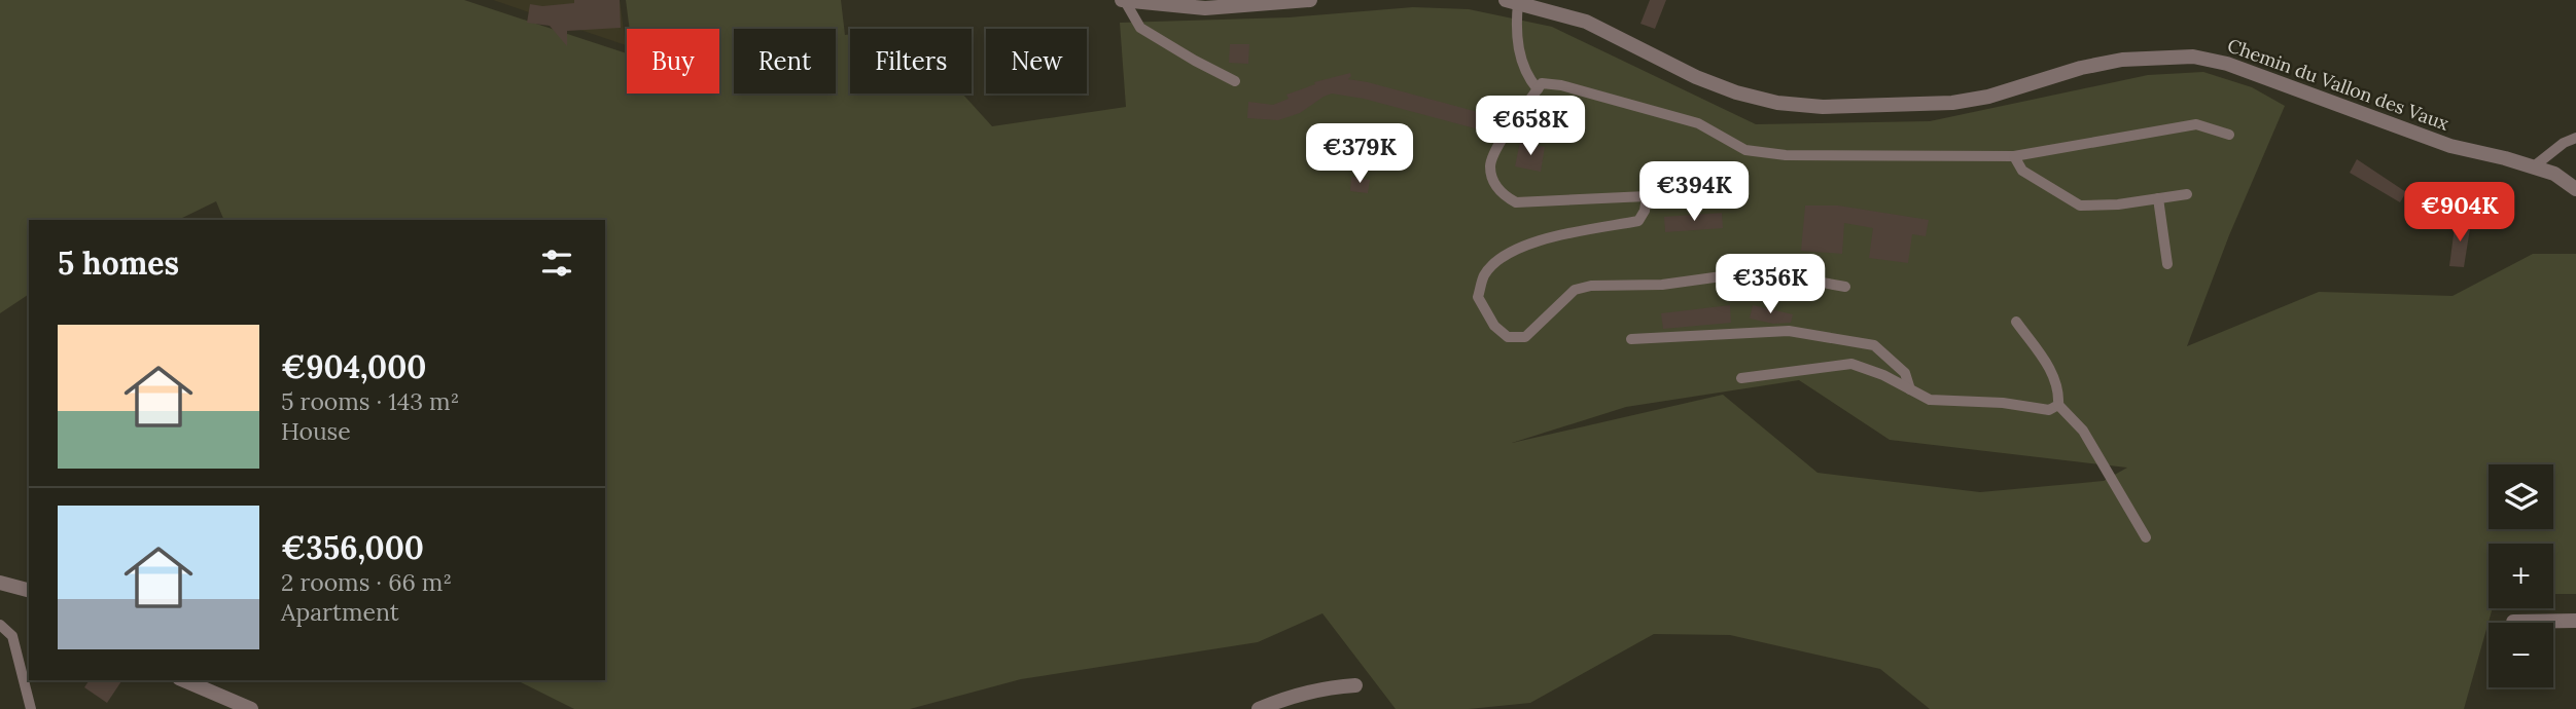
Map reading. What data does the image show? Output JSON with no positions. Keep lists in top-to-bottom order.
{
  "streets": {
    "street": ["Chemin du Vallon des Vaux"]
  },
  "page": {
    "chip": [
      "Buy",
      "Rent",
      "Filters",
      "New"
    ],
    "price": [
      "€658K",
      "€379K",
      "€394K",
      "€904K",
      "€356K"
    ],
    "heading": "5 homes",
    "list": [
      {
        "name": "€904,000",
        "note": "5 rooms · 143 m² · House"
      },
      {
        "name": "€356,000",
        "note": "2 rooms · 66 m² · Apartment"
      }
    ],
    "map_buttons": ["+", "−"]
  }
}
